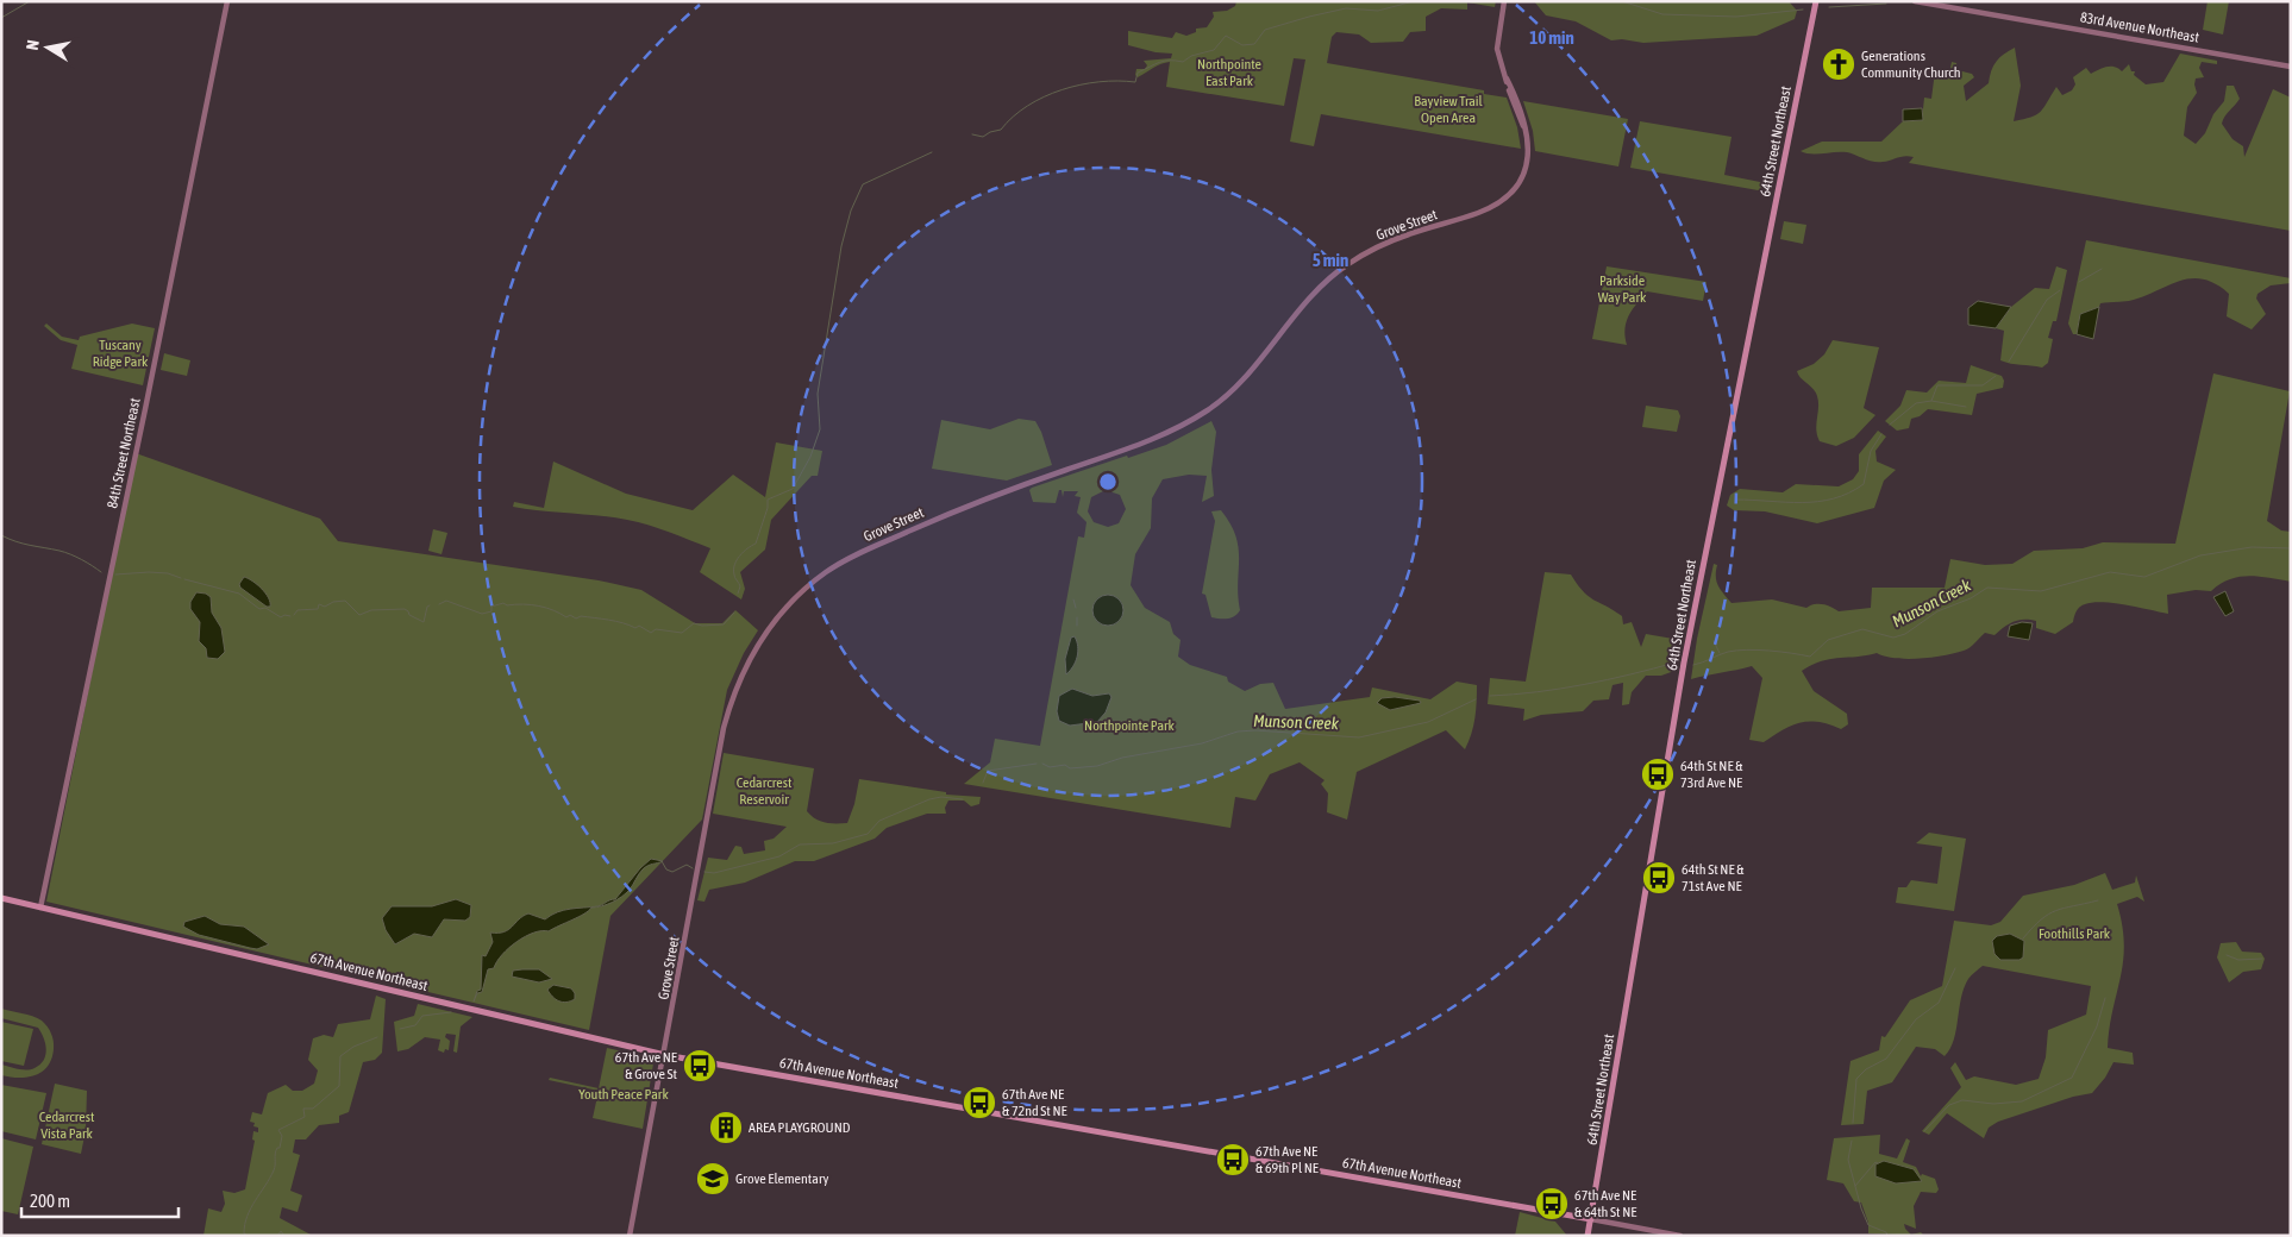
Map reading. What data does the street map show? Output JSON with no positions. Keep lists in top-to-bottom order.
{
  "streets": {
    "main road": ["64th Street Northeast", "67th Avenue Northeast"],
    "street": ["83rd Avenue Northeast", "Grove Street", "84th Street Northeast"]
  },
  "crossings": [
    ["64th Street Northeast", "67th Avenue Northeast"],
    ["Grove Street", "67th Avenue Northeast"],
    ["84th Street Northeast", "67th Avenue Northeast"]
  ],
  "water": ["Munson Creek"],
  "parks": [
    "Northpointe East Park",
    "Bayview Trail Open Area",
    "Parkside Way Park",
    "Tuscany Ridge Park",
    "Northpointe Park",
    "Cedarcrest Reservoir",
    "Foothills Park",
    "Youth Peace Park",
    "Cedarcrest Vista Park"
  ],
  "places": {
    "church": ["Generations Community Church"],
    "bus stop": [
      "64th St NE & 73rd Ave NE",
      "64th St NE & 71st Ave NE",
      "67th Ave NE & Grove St",
      "67th Ave NE & 72nd St NE",
      "67th Ave NE & 69th Pl NE",
      "67th Ave NE & 64th St NE"
    ],
    "building": ["AREA PLAYGROUND"],
    "school or university": ["Grove Elementary"]
  },
  "scale_bar": "200 m",
  "north": "left",
  "rings": ["10 min", "5 min"]
}
